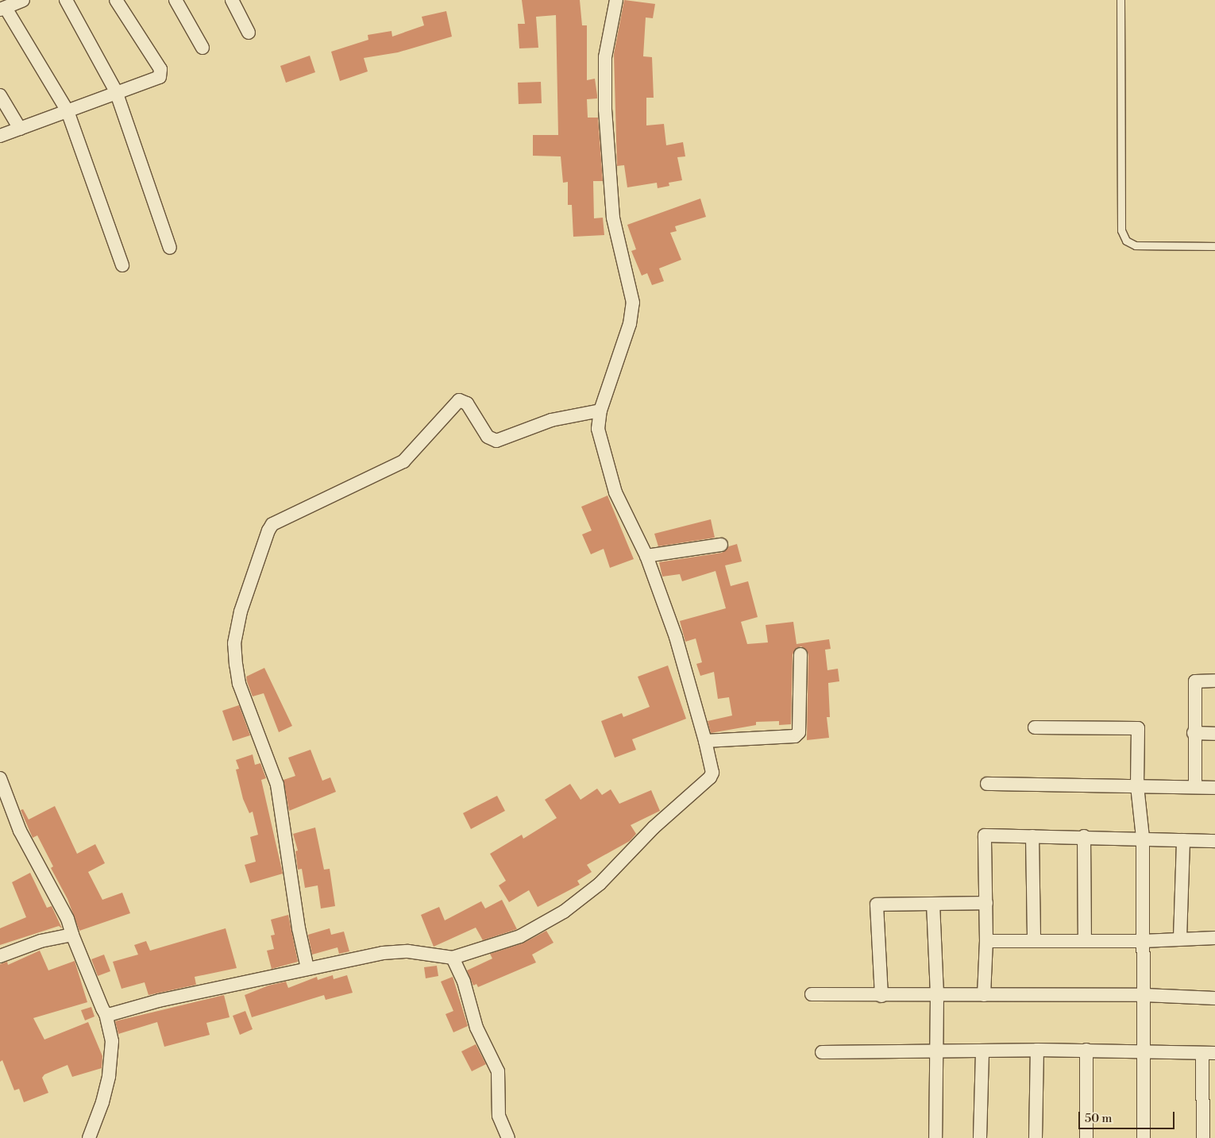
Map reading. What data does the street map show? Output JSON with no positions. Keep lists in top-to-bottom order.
{
  "scale_bar": "50 m"
}
